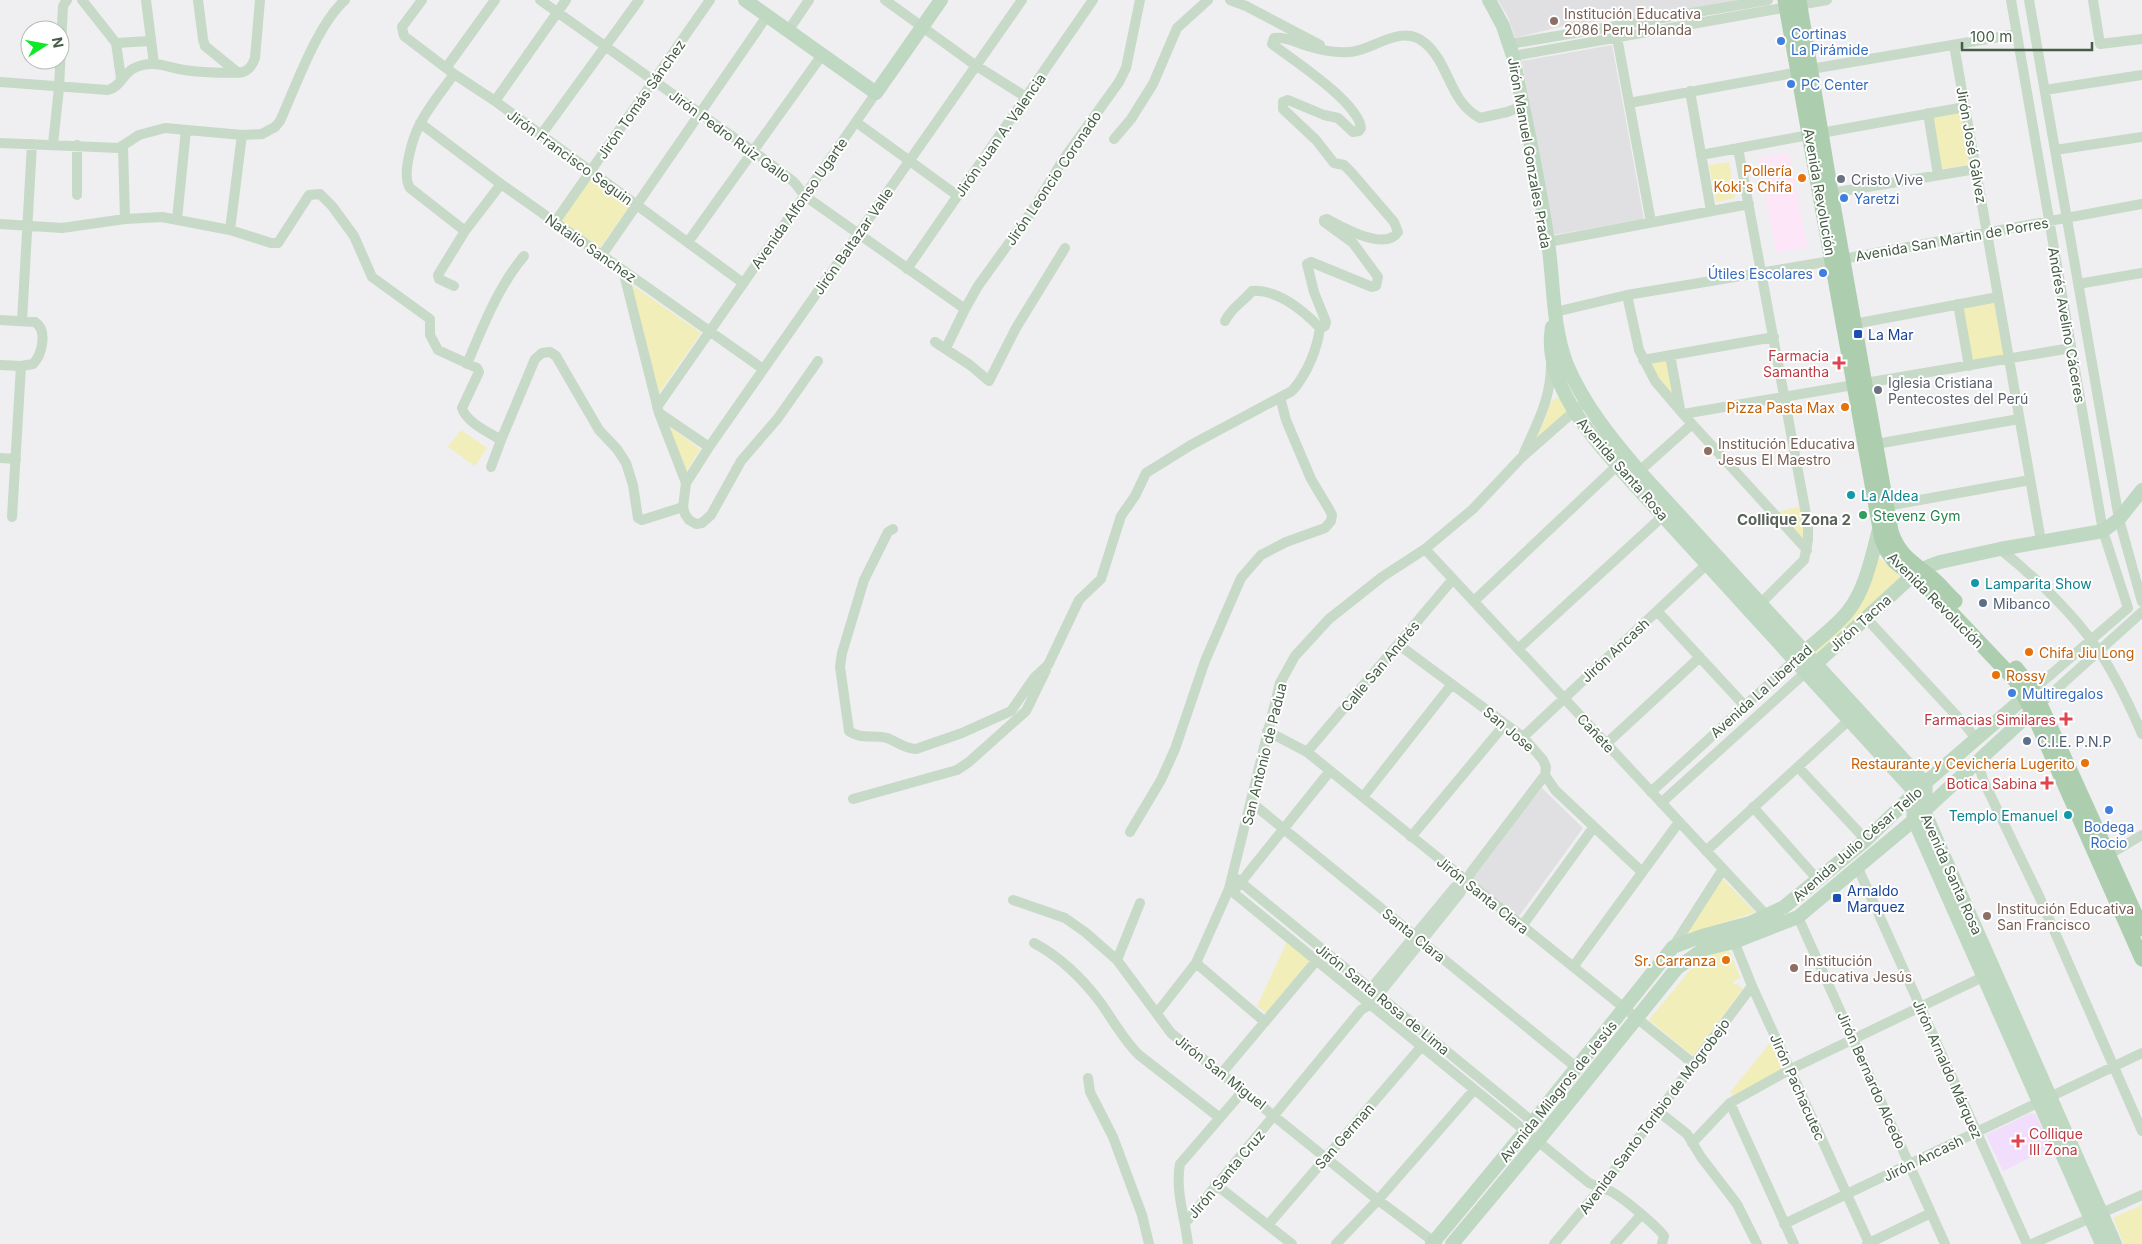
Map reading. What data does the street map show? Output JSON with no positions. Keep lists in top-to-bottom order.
{
  "streets": {
    "main road": ["Avenida Revolución"],
    "street": [
      "Jirón Tomás Sánchez",
      "Jirón Juan A. Valencia",
      "Jirón Pedro Ruiz Gallo",
      "Jirón José Gálvez",
      "Jirón Manuel Gonzales Prada",
      "Jirón Francisco Seguin",
      "Jirón Leoncio Coronado",
      "Avenida Alfonso Ugarte",
      "Avenida San Martin de Porres",
      "Jirón Baltazar Valle",
      "Natalio Sanchez",
      "Andrés Avelino Cáceres",
      "Avenida Santa Rosa",
      "Jirón Tacna",
      "Jirón Ancash",
      "Calle San Andrés",
      "Avenida La Libertad",
      "San Jose",
      "Cañete",
      "San Antonio de Padua",
      "Avenida Julio César Tello",
      "Jirón Santa Clara",
      "Santa Clara",
      "Jirón Santa Rosa de Lima",
      "Jirón Arnaldo Márquez",
      "Jirón San Miguel",
      "Jirón Bernardo Alcedo",
      "Jirón Pachacutec",
      "Avenida Milagros de Jesús",
      "Avenida Santo Toribio de Mogrobejo",
      "San German",
      "Jirón Santa Cruz"
    ]
  },
  "crossings": [
    ["Jirón Tomás Sánchez", "Jirón Pedro Ruiz Gallo"],
    ["Jirón Tomás Sánchez", "Jirón Francisco Seguin"],
    ["Jirón Tomás Sánchez", "Natalio Sanchez"],
    ["Jirón Juan A. Valencia", "Jirón Pedro Ruiz Gallo"],
    ["Jirón Pedro Ruiz Gallo", "Jirón Leoncio Coronado"],
    ["Jirón Pedro Ruiz Gallo", "Avenida Alfonso Ugarte"],
    ["Jirón Pedro Ruiz Gallo", "Jirón Baltazar Valle"],
    ["Jirón José Gálvez", "Avenida San Martin de Porres"],
    ["Jirón José Gálvez", "Jirón Tacna"],
    ["Jirón Manuel Gonzales Prada", "Avenida San Martin de Porres"],
    ["Jirón Manuel Gonzales Prada", "Avenida Santa Rosa"],
    ["Jirón Francisco Seguin", "Avenida Alfonso Ugarte"],
    ["Avenida Revolución", "Avenida San Martin de Porres"],
    ["Avenida Revolución", "Jirón Tacna"],
    ["Avenida Revolución", "Avenida La Libertad"],
    ["Avenida Revolución", "Avenida Julio César Tello"],
    ["Avenida Alfonso Ugarte", "Natalio Sanchez"],
    ["Avenida San Martin de Porres", "Andrés Avelino Cáceres"],
    ["Avenida San Martin de Porres", "Avenida Santa Rosa"],
    ["Jirón Baltazar Valle", "Natalio Sanchez"],
    ["Andrés Avelino Cáceres", "Jirón Tacna"],
    ["Andrés Avelino Cáceres", "Avenida Julio César Tello"],
    ["Avenida Santa Rosa", "Jirón Tacna"],
    ["Avenida Santa Rosa", "Jirón Ancash"],
    ["Avenida Santa Rosa", "Avenida La Libertad"],
    ["Avenida Santa Rosa", "San Antonio de Padua"],
    ["Avenida Santa Rosa", "Avenida Julio César Tello"],
    ["Jirón Tacna", "Cañete"],
    ["Jirón Tacna", "Avenida Julio César Tello"],
    ["Jirón Ancash", "San Jose"],
    ["Jirón Ancash", "Cañete"],
    ["Jirón Ancash", "Jirón Arnaldo Márquez"],
    ["Jirón Ancash", "Jirón Bernardo Alcedo"],
    ["Jirón Ancash", "Jirón Pachacutec"],
    ["Calle San Andrés", "San Jose"],
    ["Calle San Andrés", "Cañete"],
    ["Calle San Andrés", "Jirón Santa Clara"],
    ["Avenida La Libertad", "Cañete"],
    ["San Jose", "Jirón Santa Cruz"],
    ["Cañete", "San Antonio de Padua"],
    ["Cañete", "Avenida Julio César Tello"],
    ["San Antonio de Padua", "Jirón Santa Clara"],
    ["San Antonio de Padua", "Santa Clara"],
    ["San Antonio de Padua", "Jirón Santa Rosa de Lima"],
    ["San Antonio de Padua", "Jirón San Miguel"],
    ["Avenida Julio César Tello", "Jirón Arnaldo Márquez"],
    ["Avenida Julio César Tello", "Jirón Bernardo Alcedo"],
    ["Avenida Julio César Tello", "Jirón Pachacutec"],
    ["Avenida Julio César Tello", "Avenida Milagros de Jesús"],
    ["Jirón Santa Clara", "Avenida Milagros de Jesús"],
    ["Jirón Santa Clara", "Avenida Santo Toribio de Mogrobejo"],
    ["Jirón Santa Clara", "Jirón Santa Cruz"],
    ["Santa Clara", "Avenida Milagros de Jesús"],
    ["Santa Clara", "Jirón Santa Cruz"],
    ["Jirón Santa Rosa de Lima", "Avenida Milagros de Jesús"],
    ["Jirón Santa Rosa de Lima", "San German"],
    ["Jirón Santa Rosa de Lima", "Jirón Santa Cruz"],
    ["Jirón San Miguel", "Avenida Milagros de Jesús"],
    ["Jirón San Miguel", "San German"],
    ["Jirón San Miguel", "Jirón Santa Cruz"],
    ["Jirón Pachacutec", "Avenida Santo Toribio de Mogrobejo"]
  ],
  "districts": ["Collique Zona 2"],
  "places": {
    "other": [
      "Institución Educativa 2086 Peru Holanda",
      "Cortinas La Pirámide",
      "PC Center",
      "Pollería Koki's Chifa",
      "Cristo Vive",
      "Yaretzi",
      "Útiles Escolares",
      "Iglesia Cristiana Pentecostes del Perú",
      "Pizza Pasta Max",
      "Institución Educativa Jesus El Maestro",
      "La Aldea",
      "Stevenz Gym",
      "Lamparita Show",
      "Mibanco",
      "Chifa Jiu Long",
      "Rossy",
      "Multiregalos",
      "C.I.E. P.N.P",
      "Restaurante y Cevichería Lugerito",
      "Bodega Rocio",
      "Templo Emanuel",
      "Institución Educativa San Francisco",
      "Sr. Carranza",
      "Institución Educativa Jesús"
    ],
    "transit": ["La Mar", "Arnaldo Marquez"],
    "health": [
      "Farmacia Samantha",
      "Farmacias Similares",
      "Botica Sabina",
      "Collique III Zona"
    ]
  },
  "scale_bar": "100 m",
  "north": "right"
}
